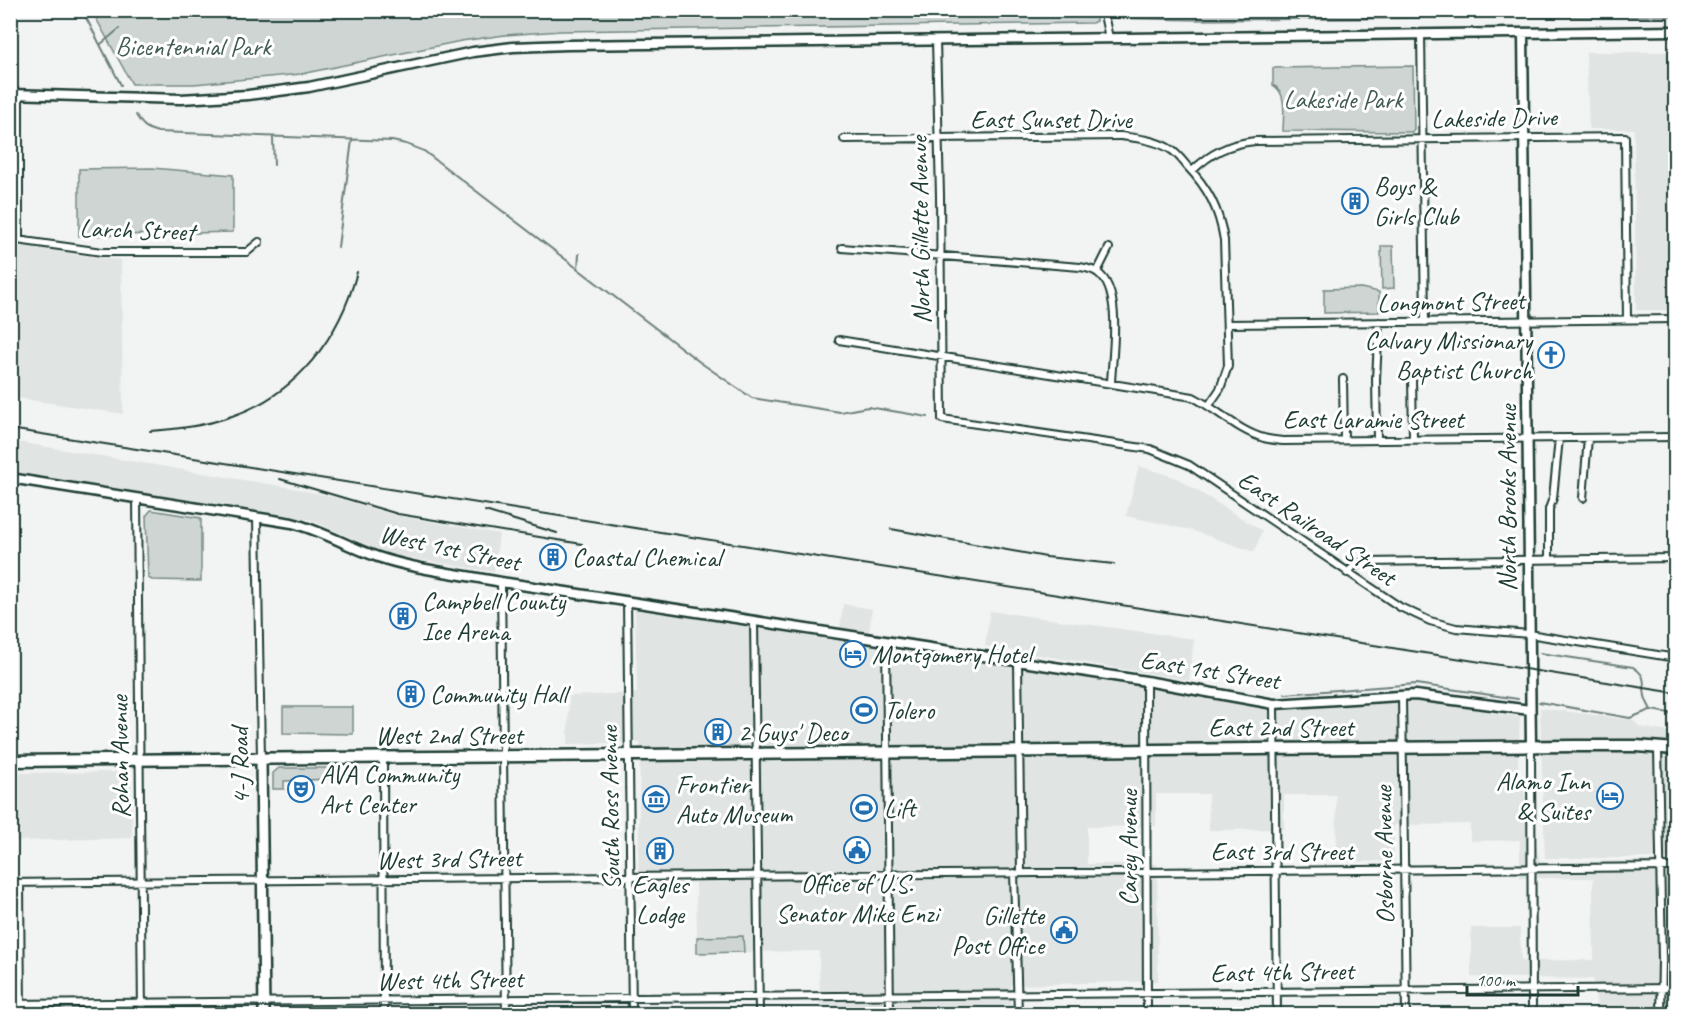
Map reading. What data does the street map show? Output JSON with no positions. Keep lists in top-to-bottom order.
{
  "streets": {
    "main road": ["East 2nd Street", "West 2nd Street", "4-J Road"],
    "street": [
      "Lakeside Drive",
      "East Sunset Drive",
      "Larch Street",
      "North Gillette Avenue",
      "Longmont Street",
      "East Laramie Street",
      "North Brooks Avenue",
      "East Railroad Street",
      "West 1st Street",
      "East 1st Street",
      "Rohan Avenue",
      "South Ross Avenue",
      "Carey Avenue",
      "East 3rd Street",
      "Osborne Avenue",
      "West 3rd Street",
      "East 4th Street",
      "West 4th Street"
    ]
  },
  "crossings": [
    ["Lakeside Drive", "East Sunset Drive"],
    ["Lakeside Drive", "Longmont Street"],
    ["Lakeside Drive", "North Brooks Avenue"],
    ["East Sunset Drive", "North Gillette Avenue"],
    ["East Sunset Drive", "Longmont Street"],
    ["East Sunset Drive", "East Laramie Street"],
    ["North Gillette Avenue", "East Laramie Street"],
    ["North Gillette Avenue", "East Railroad Street"],
    ["Longmont Street", "North Brooks Avenue"],
    ["East Laramie Street", "North Brooks Avenue"],
    ["North Brooks Avenue", "East Railroad Street"],
    ["North Brooks Avenue", "East 1st Street"],
    ["North Brooks Avenue", "East 2nd Street"],
    ["West 1st Street", "East 1st Street"],
    ["West 1st Street", "Rohan Avenue"],
    ["West 1st Street", "4-J Road"],
    ["West 1st Street", "South Ross Avenue"],
    ["East 1st Street", "Carey Avenue"],
    ["East 1st Street", "Osborne Avenue"],
    ["East 2nd Street", "West 2nd Street"],
    ["East 2nd Street", "Carey Avenue"],
    ["East 2nd Street", "Osborne Avenue"],
    ["West 2nd Street", "Rohan Avenue"],
    ["West 2nd Street", "4-J Road"],
    ["West 2nd Street", "South Ross Avenue"],
    ["Rohan Avenue", "West 3rd Street"],
    ["Rohan Avenue", "West 4th Street"],
    ["4-J Road", "West 3rd Street"],
    ["4-J Road", "West 4th Street"],
    ["South Ross Avenue", "West 3rd Street"],
    ["South Ross Avenue", "West 4th Street"],
    ["Carey Avenue", "East 3rd Street"],
    ["Carey Avenue", "East 4th Street"],
    ["East 3rd Street", "Osborne Avenue"],
    ["East 3rd Street", "West 3rd Street"],
    ["Osborne Avenue", "East 4th Street"],
    ["East 4th Street", "West 4th Street"]
  ],
  "parks": ["Bicentennial Park", "Lakeside Park"],
  "places": {
    "building": [
      "Boys & Girls Club",
      "Coastal Chemical",
      "Campbell County Ice Arena",
      "Community Hall",
      "2 Guys' Deco",
      "Eagles Lodge"
    ],
    "church": ["Calvary Missionary Baptist Church"],
    "hotel": ["Montgomery Hotel", "Alamo Inn & Suites"],
    "sports": ["Tolero", "Lift"],
    "theatre": ["AVA Community Art Center"],
    "museum": ["Frontier Auto Museum"],
    "public building": ["Office of U.S. Senator Mike Enzi", "Gillette Post Office"]
  },
  "scale_bar": "100 m"
}
